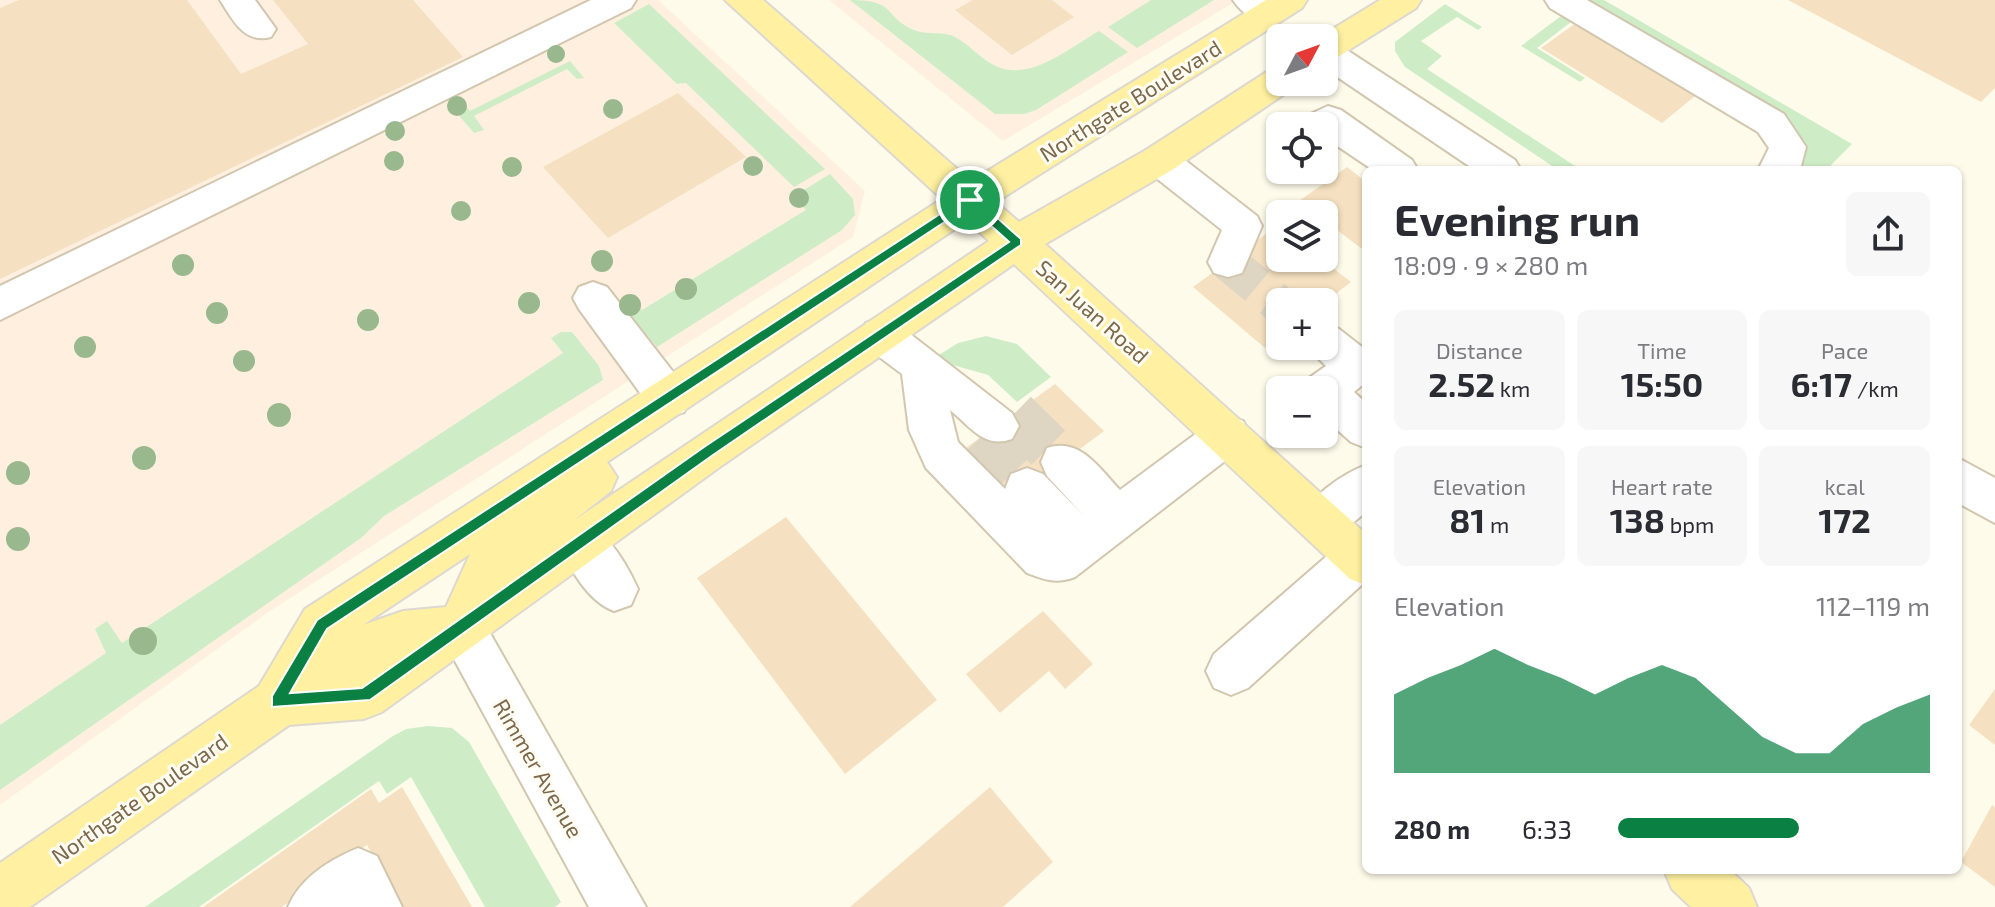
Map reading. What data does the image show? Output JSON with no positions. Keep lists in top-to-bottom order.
{
  "streets": {
    "main road": ["Northgate Boulevard", "San Juan Road"],
    "street": ["Rimmer Avenue"]
  },
  "crossings": [
    ["Northgate Boulevard", "San Juan Road"]
  ],
  "north": "top right",
  "page": {
    "map_buttons": ["+", "−"],
    "heading": ["Evening run", "18:09 · 9 × 280 m"],
    "stats": [
      ["Distance", "2.52 km"],
      ["Time", "15:50"],
      ["Pace", "6:17 /km"],
      ["Elevation", "81 m"],
      ["Heart rate", "138 bpm"],
      ["kcal", "172"]
    ],
    "chart": ["Elevation", "112–119 m"],
    "list": [
      {
        "name": "280 m",
        "note": "6:33"
      }
    ]
  }
}
